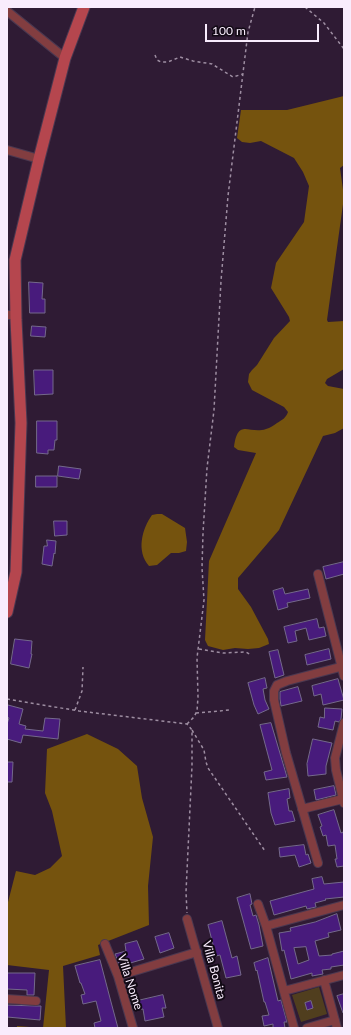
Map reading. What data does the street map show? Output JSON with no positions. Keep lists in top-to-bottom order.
{
  "streets": {
    "street": ["Villa Bonita", "Villa Nome"]
  },
  "scale_bar": "100 m"
}
